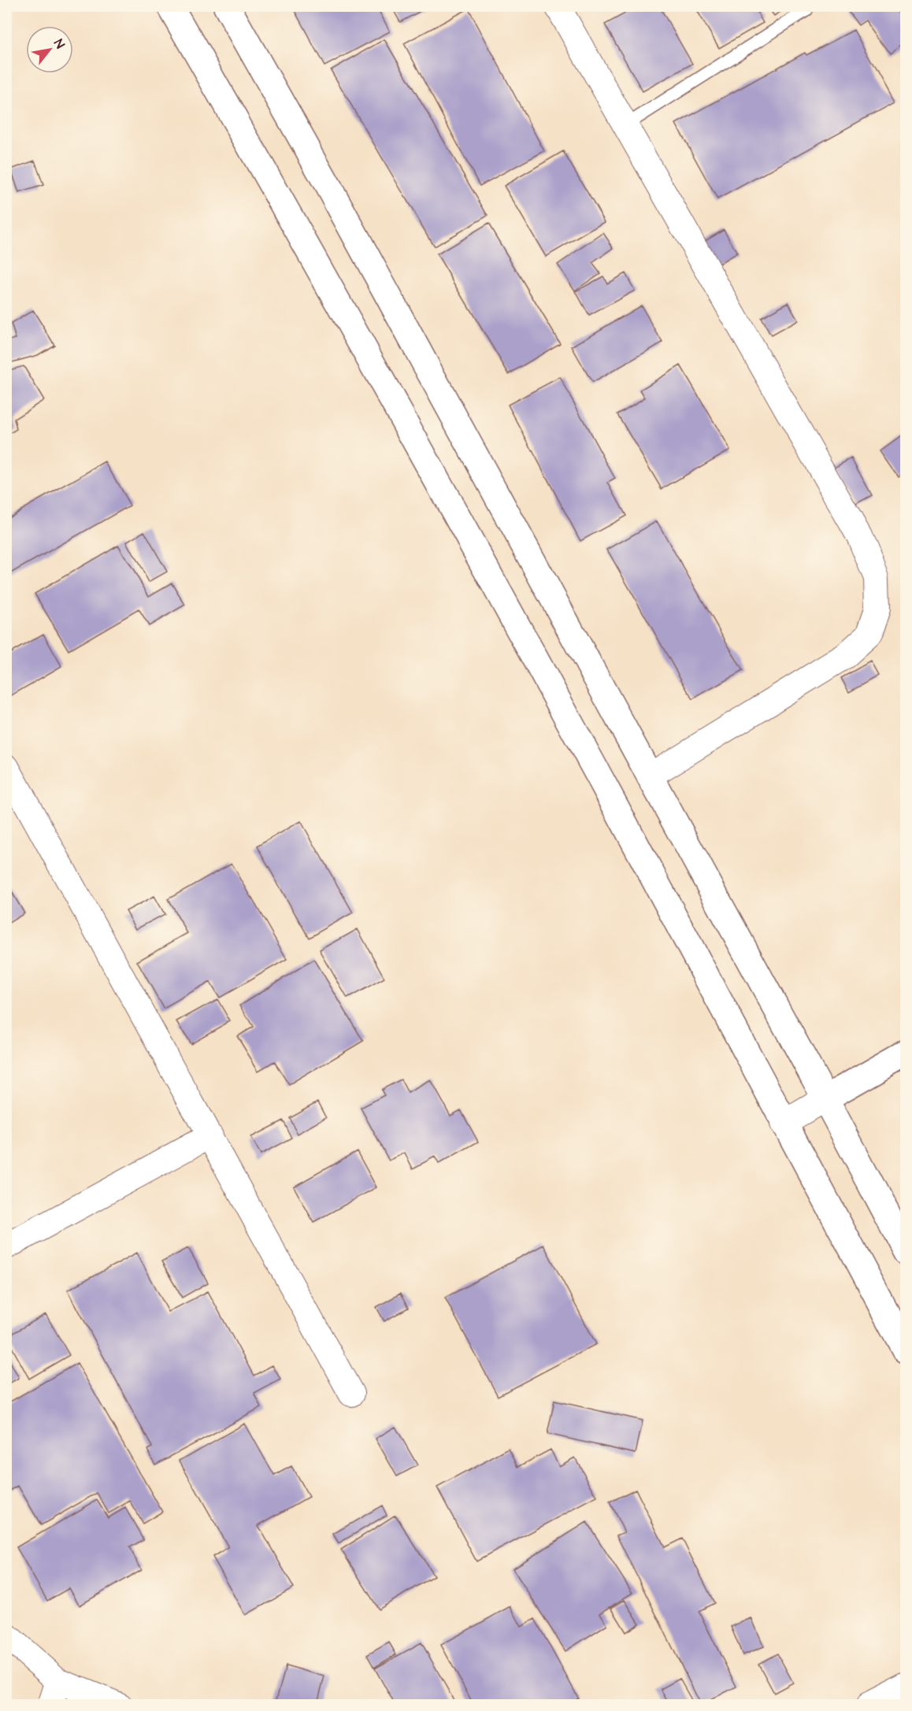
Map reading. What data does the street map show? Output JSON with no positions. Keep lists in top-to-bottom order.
{
  "north": "top right"
}
